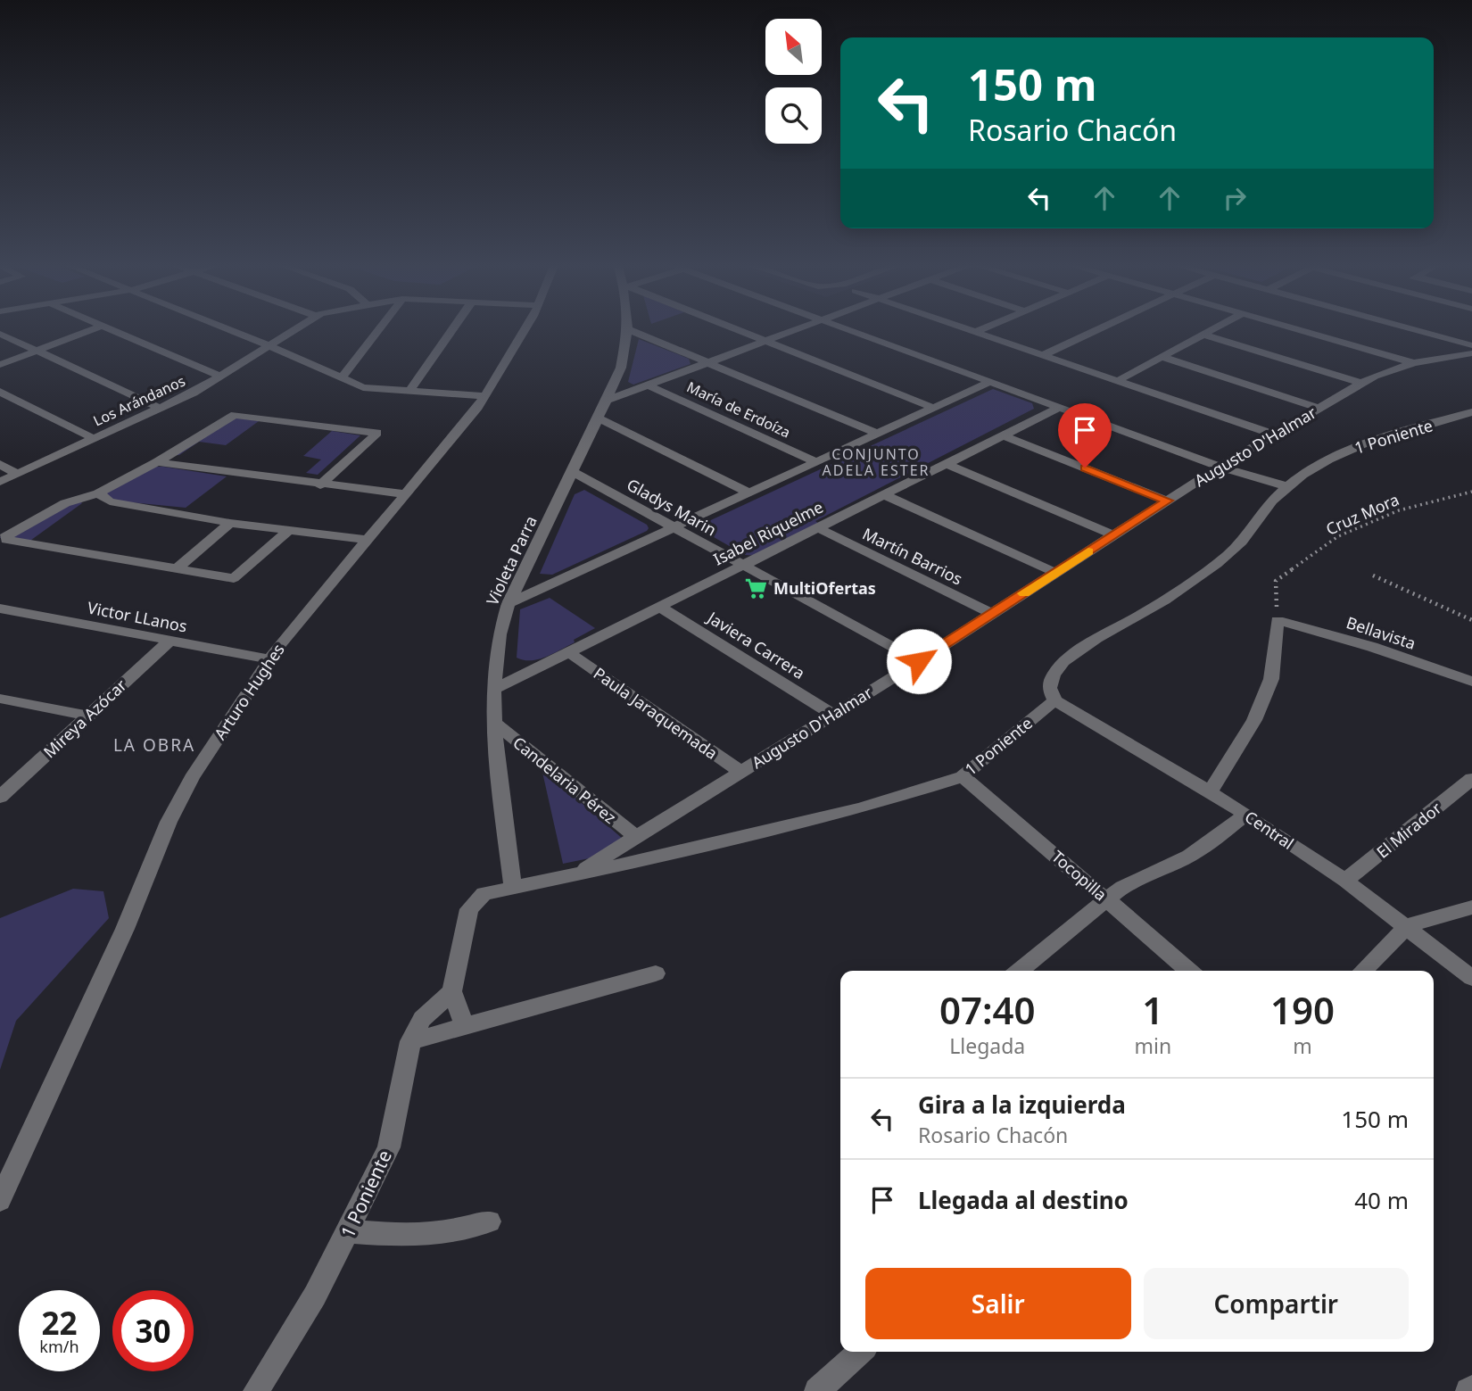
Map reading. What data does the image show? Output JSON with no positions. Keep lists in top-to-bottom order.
{
  "streets": {
    "street": [
      "Los Arándanos",
      "María de Erdoíza",
      "1 Poniente",
      "Augusto D'Halmar",
      "Gladys Marin",
      "Isabel Riquelme",
      "Martín Barrios",
      "Violeta Parra",
      "Victor LLanos",
      "Bellavista",
      "Javiera Carrera",
      "Arturo Hughes",
      "Paula Jaraquemada",
      "Mireya Azócar",
      "Candelaria Pérez",
      "Central",
      "El Mirador",
      "Tocopilla"
    ],
    "path": ["Cruz Mora"]
  },
  "crossings": [
    ["1 Poniente", "Augusto D'Halmar"],
    ["1 Poniente", "Violeta Parra"],
    ["1 Poniente", "Central"],
    ["1 Poniente", "Tocopilla"],
    ["Augusto D'Halmar", "Gladys Marin"],
    ["Augusto D'Halmar", "Martín Barrios"],
    ["Augusto D'Halmar", "Javiera Carrera"],
    ["Augusto D'Halmar", "Paula Jaraquemada"],
    ["Augusto D'Halmar", "Candelaria Pérez"],
    ["Gladys Marin", "Isabel Riquelme"],
    ["Gladys Marin", "Violeta Parra"],
    ["Cruz Mora", "Bellavista"],
    ["Isabel Riquelme", "Martín Barrios"],
    ["Isabel Riquelme", "Violeta Parra"],
    ["Isabel Riquelme", "Javiera Carrera"],
    ["Isabel Riquelme", "Paula Jaraquemada"],
    ["Violeta Parra", "Candelaria Pérez"],
    ["Victor LLanos", "Arturo Hughes"],
    ["Victor LLanos", "Mireya Azócar"],
    ["Central", "El Mirador"]
  ],
  "districts": ["CONJUNTO ADELA ESTER", "LA OBRA"],
  "places": {
    "supermarket": ["MultiOfertas"]
  },
  "north": "top left",
  "page": {
    "turn": ["150 m", "Rosario Chacón"],
    "eta": [
      "07:40",
      "Llegada",
      "1",
      "min",
      "190",
      "m"
    ],
    "list": [
      {
        "name": "Gira a la izquierda",
        "note": "Rosario Chacón",
        "value": "150 m"
      },
      {
        "name": "Llegada al destino",
        "value": "40 m"
      }
    ],
    "buttons": ["Salir", "Compartir"],
    "speed": "22 km/h",
    "limit": "30"
  }
}
